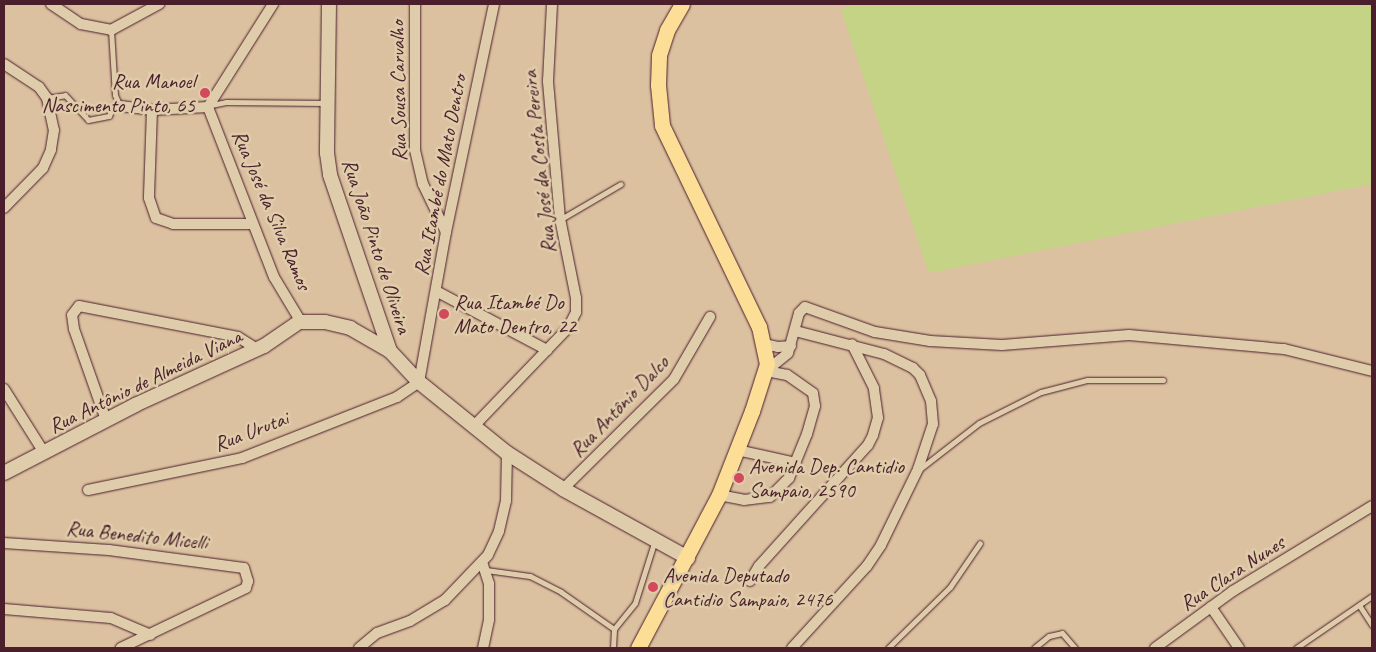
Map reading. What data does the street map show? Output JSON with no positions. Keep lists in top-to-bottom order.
{
  "streets": {
    "street": [
      "Rua Sousa Carvalho",
      "Rua José da Costa Pereira",
      "Rua Itambé do Mato Dentro",
      "Rua José da Silva Ramos",
      "Rua João Pinto de Oliveira",
      "Rua Antônio de Almeida Viana",
      "Rua Antônio Dalco",
      "Rua Urutai",
      "Rua Benedito Micelli",
      "Rua Clara Nunes"
    ]
  },
  "crossings": [
    ["Rua Sousa Carvalho", "Rua Itambé do Mato Dentro"],
    ["Rua Itambé do Mato Dentro", "Rua Urutai"],
    ["Rua José da Silva Ramos", "Rua João Pinto de Oliveira"],
    ["Rua José da Silva Ramos", "Rua Antônio de Almeida Viana"]
  ],
  "places": [
    "Rua Manoel Nascimento Pinto, 65",
    "Rua Itambé Do Mato Dentro, 22",
    "Avenida Dep. Cantidio Sampaio, 2590",
    "Avenida Deputado Cantidio Sampaio, 2476"
  ]
}
